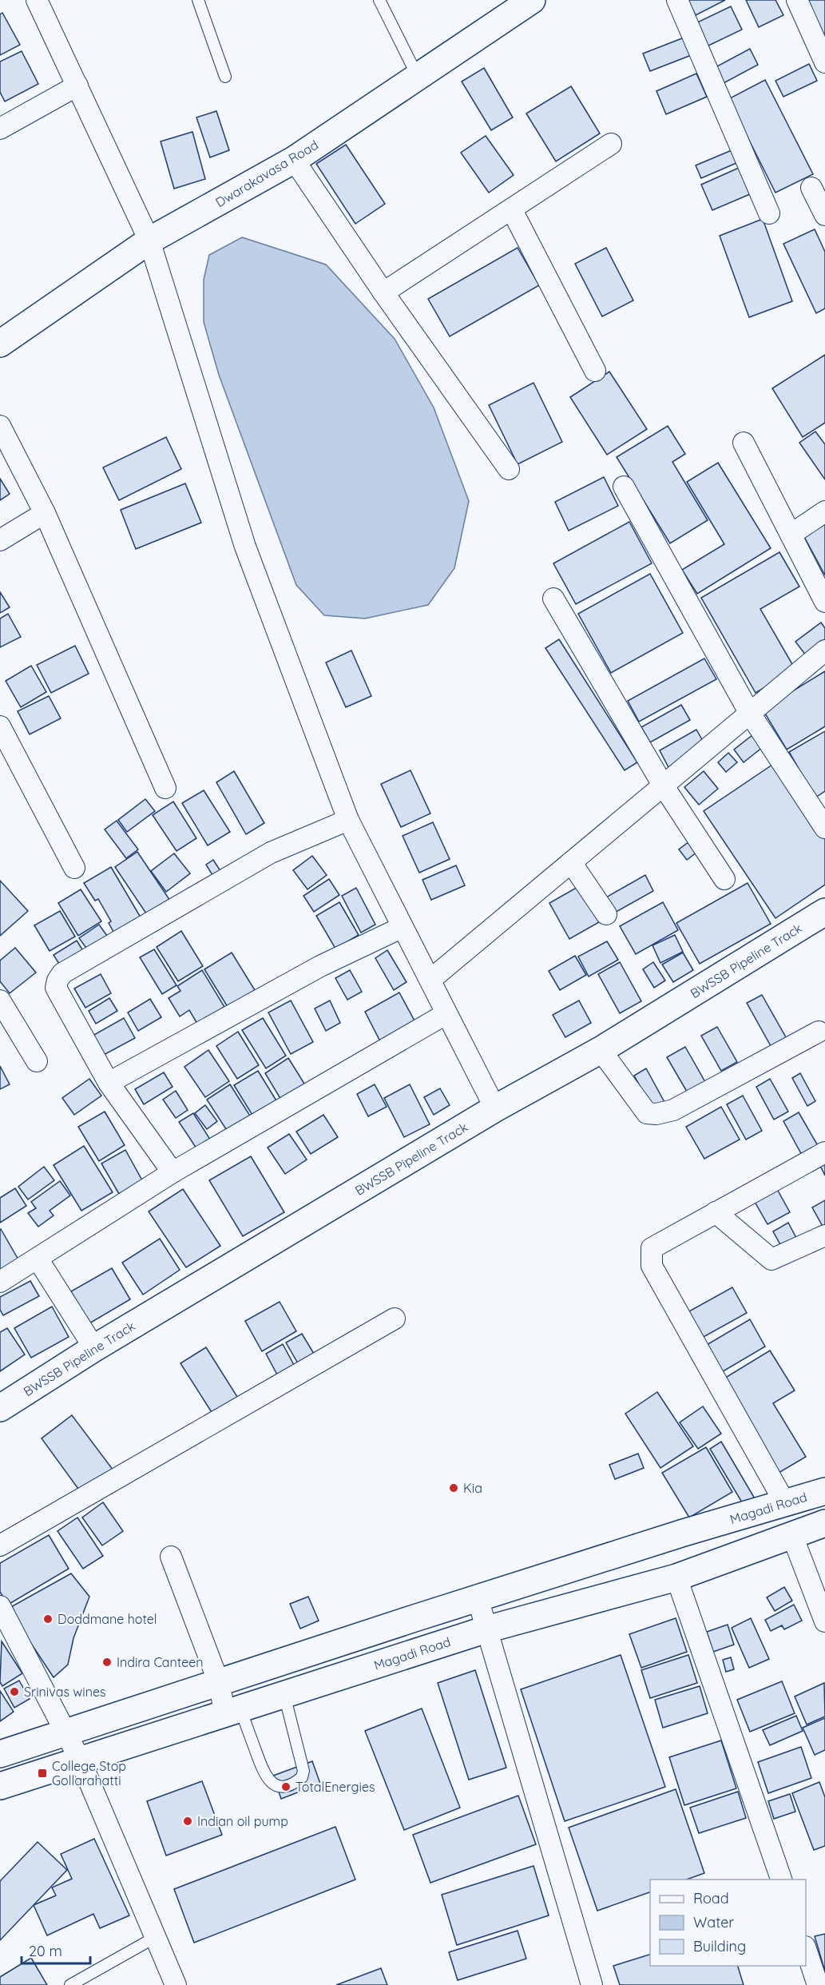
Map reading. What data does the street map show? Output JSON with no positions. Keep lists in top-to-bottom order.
{
  "streets": {
    "main road": ["Dwarakavasa Road", "BWSSB Pipeline Track", "Magadi Road"]
  },
  "places": {
    "other": [
      "Kia",
      "Doddmane hotel",
      "Indira Canteen",
      "Srinivas wines",
      "TotalEnergies",
      "Indian oil pump"
    ],
    "transit": ["College Stop Gollarahatti"]
  },
  "legend": ["Road", "Water", "Building"],
  "scale_bar": "20 m"
}
